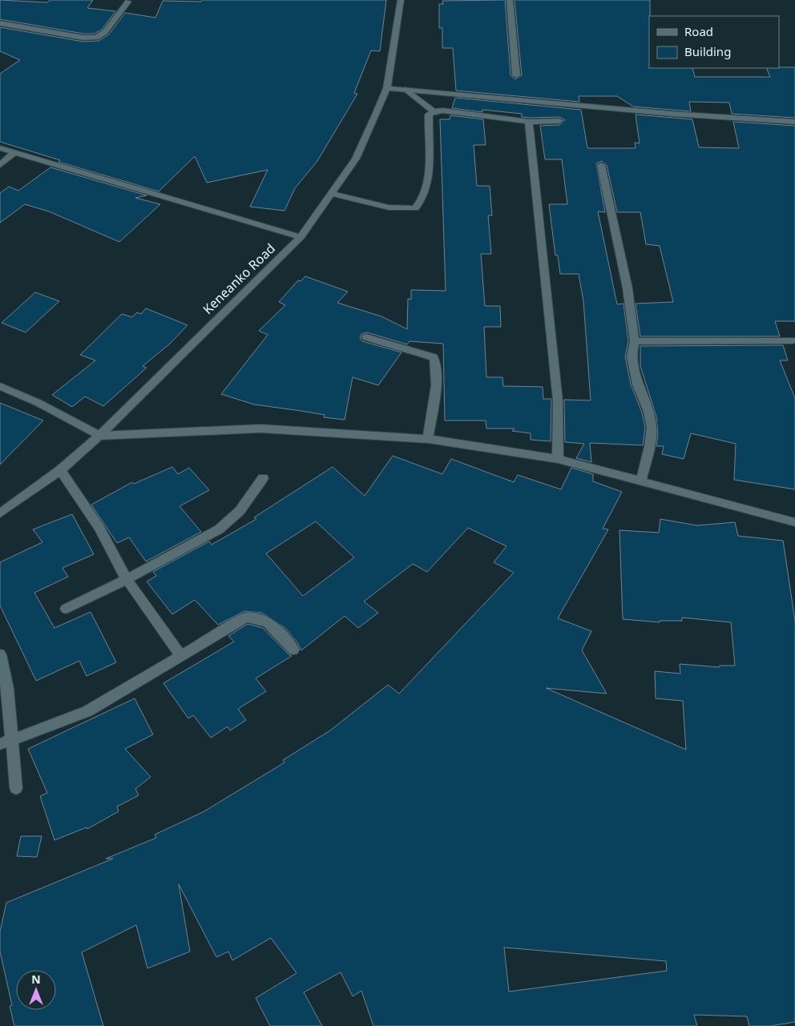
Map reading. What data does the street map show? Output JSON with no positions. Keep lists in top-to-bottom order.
{
  "streets": {
    "street": ["Keneanko Road"]
  },
  "legend": ["Road", "Building"],
  "north": "top"
}
